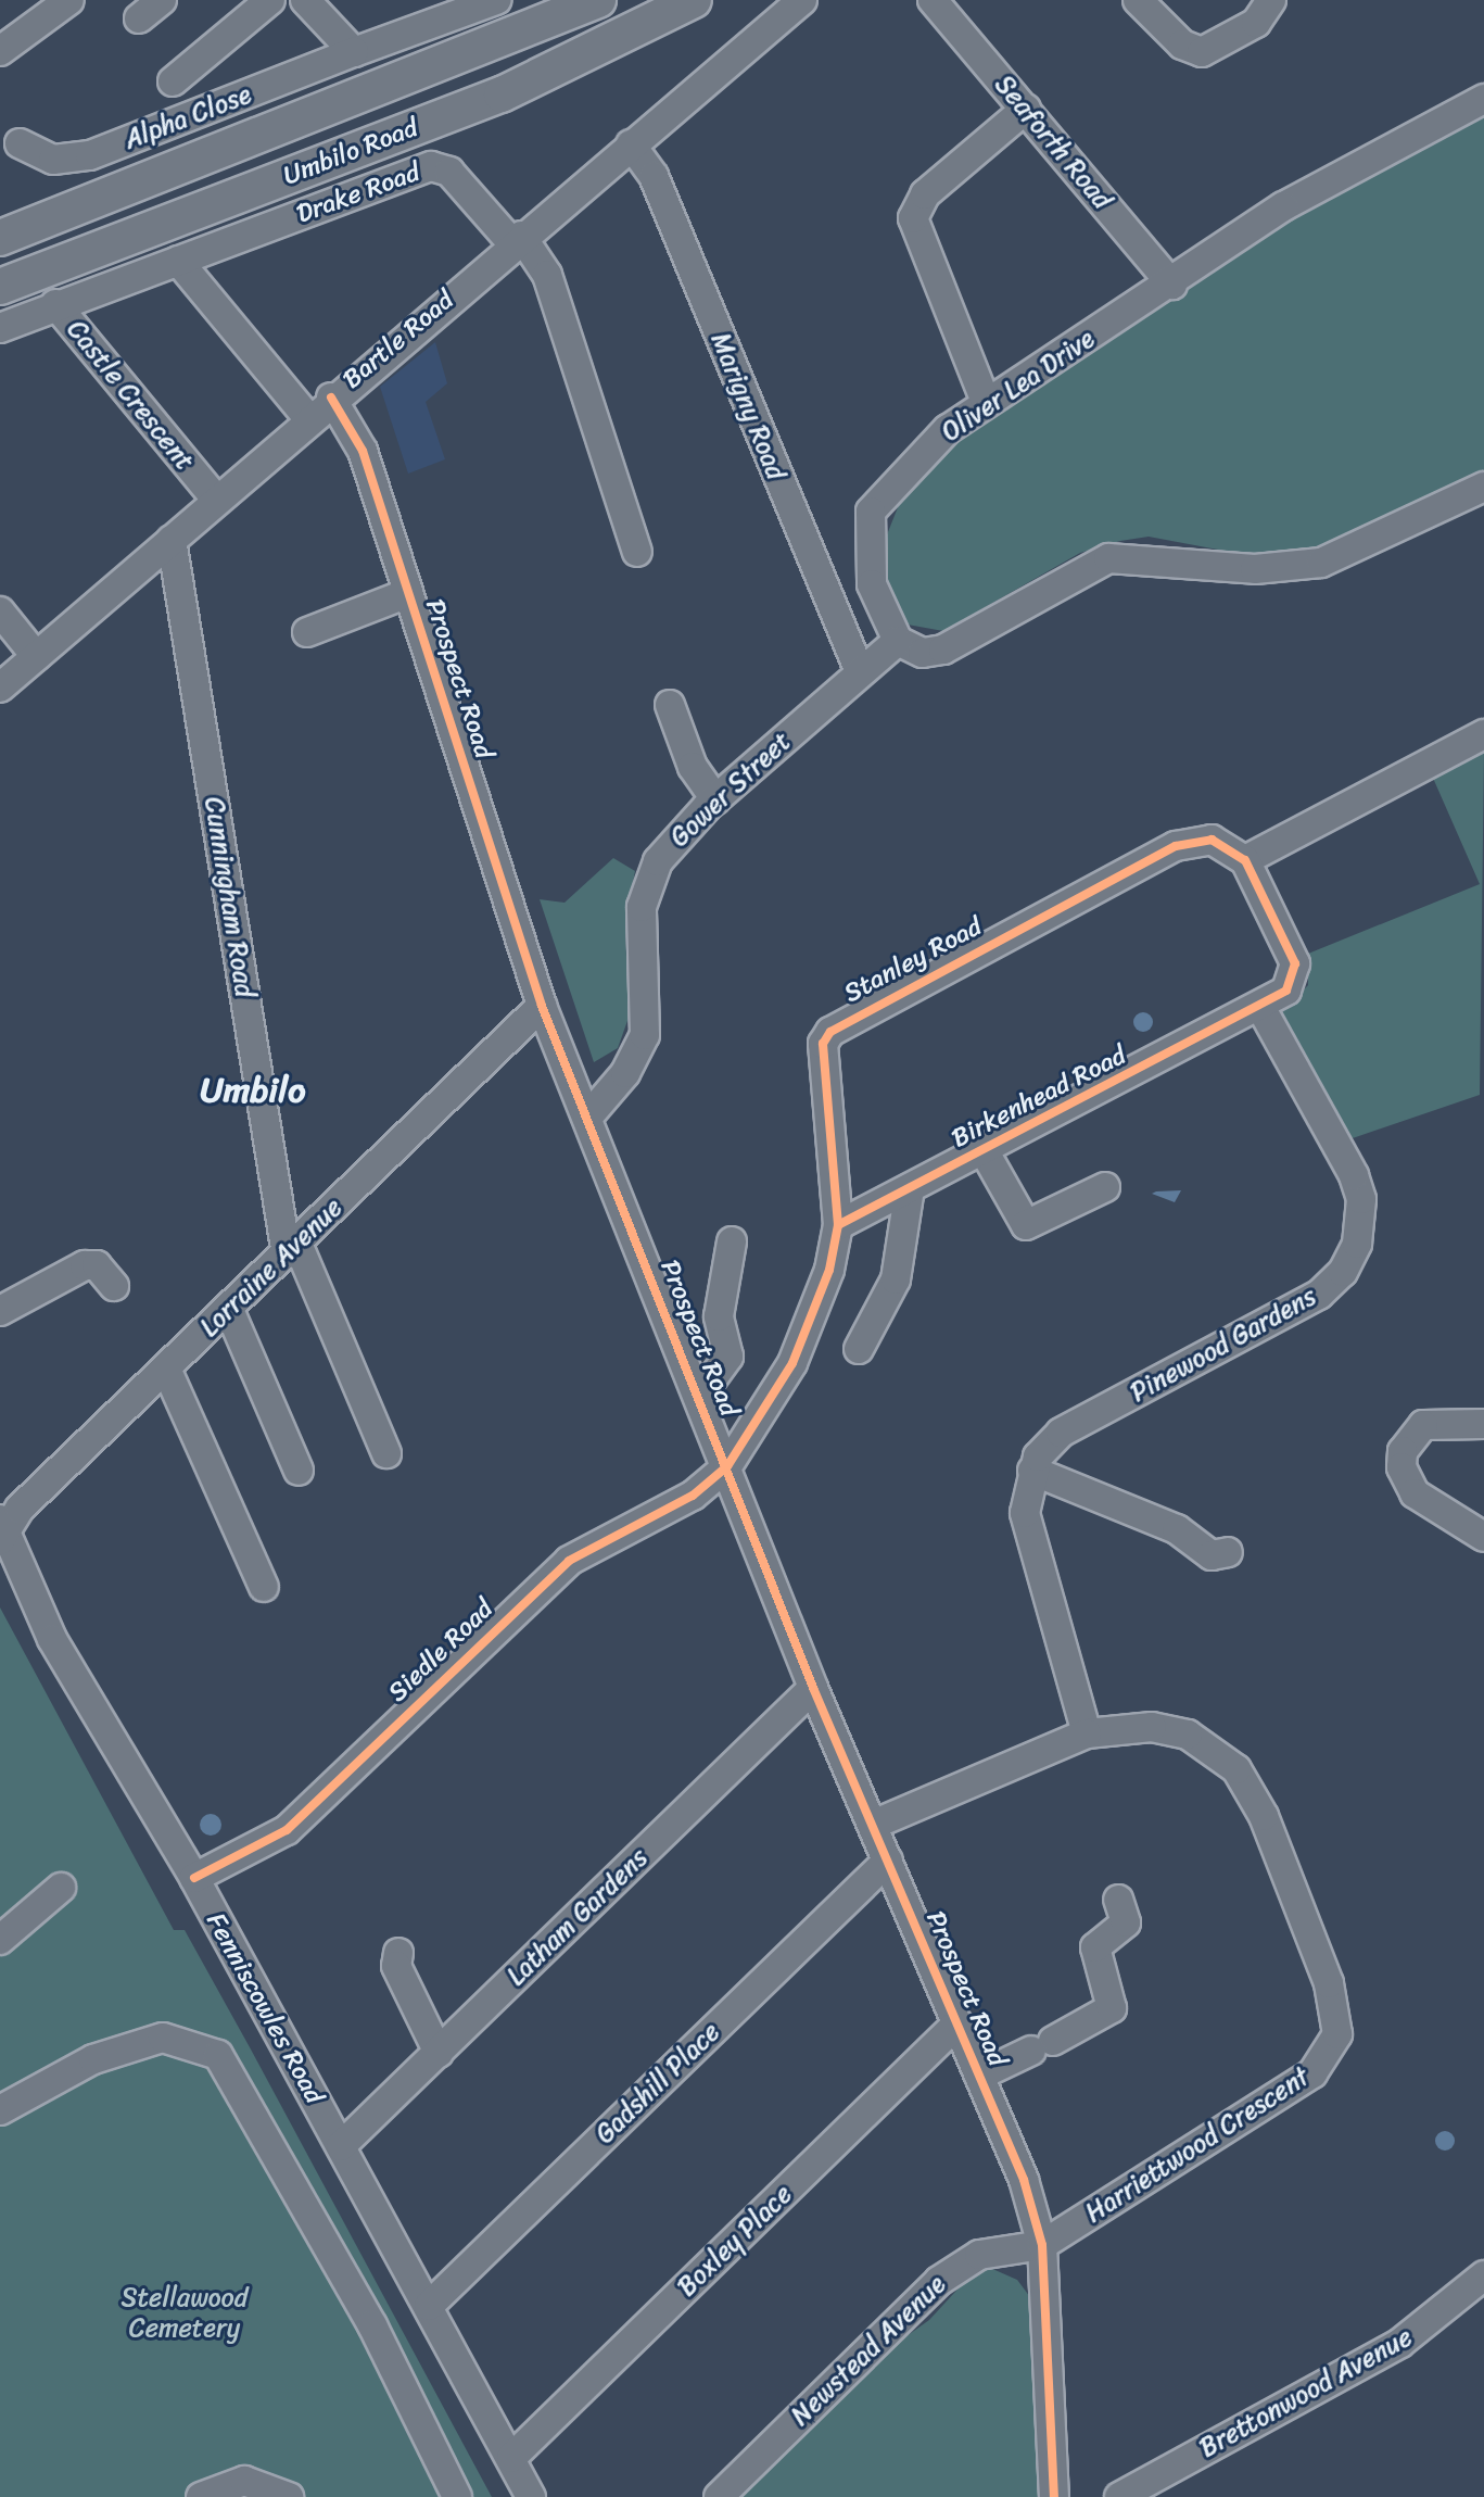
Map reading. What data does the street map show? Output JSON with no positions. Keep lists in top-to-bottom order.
{
  "streets": {
    "main road": ["Umbilo Road"],
    "street": [
      "Alpha Close",
      "Seaforth Road",
      "Drake Road",
      "Bartle Road",
      "Oliver Lea Drive",
      "Castle Crescent",
      "Marigny Road",
      "Prospect Road",
      "Gower Street",
      "Cunningham Road",
      "Stanley Road",
      "Birkenhead Road",
      "Lorraine Avenue",
      "Pinewood Gardens",
      "Siedle Road",
      "Latham Gardens",
      "Fenniscowles Road",
      "Gadshill Place",
      "Harriettwood Crescent",
      "Boxley Place",
      "Newstead Avenue",
      "Brettonwood Avenue"
    ]
  },
  "crossings": [
    ["Seaforth Road", "Oliver Lea Drive"],
    ["Drake Road", "Bartle Road"],
    ["Drake Road", "Castle Crescent"],
    ["Bartle Road", "Castle Crescent"],
    ["Bartle Road", "Marigny Road"],
    ["Bartle Road", "Prospect Road"],
    ["Bartle Road", "Cunningham Road"],
    ["Oliver Lea Drive", "Gower Street"],
    ["Marigny Road", "Gower Street"],
    ["Prospect Road", "Gower Street"],
    ["Prospect Road", "Stanley Road"],
    ["Prospect Road", "Lorraine Avenue"],
    ["Prospect Road", "Siedle Road"],
    ["Prospect Road", "Latham Gardens"],
    ["Prospect Road", "Gadshill Place"],
    ["Prospect Road", "Harriettwood Crescent"],
    ["Prospect Road", "Boxley Place"],
    ["Prospect Road", "Newstead Avenue"],
    ["Cunningham Road", "Lorraine Avenue"],
    ["Stanley Road", "Birkenhead Road"],
    ["Stanley Road", "Siedle Road"],
    ["Birkenhead Road", "Pinewood Gardens"],
    ["Lorraine Avenue", "Fenniscowles Road"],
    ["Pinewood Gardens", "Harriettwood Crescent"],
    ["Siedle Road", "Fenniscowles Road"],
    ["Latham Gardens", "Fenniscowles Road"],
    ["Fenniscowles Road", "Gadshill Place"],
    ["Fenniscowles Road", "Boxley Place"],
    ["Harriettwood Crescent", "Newstead Avenue"]
  ],
  "districts": ["Umbilo"],
  "parks": ["Stellawood Cemetery"]
}
